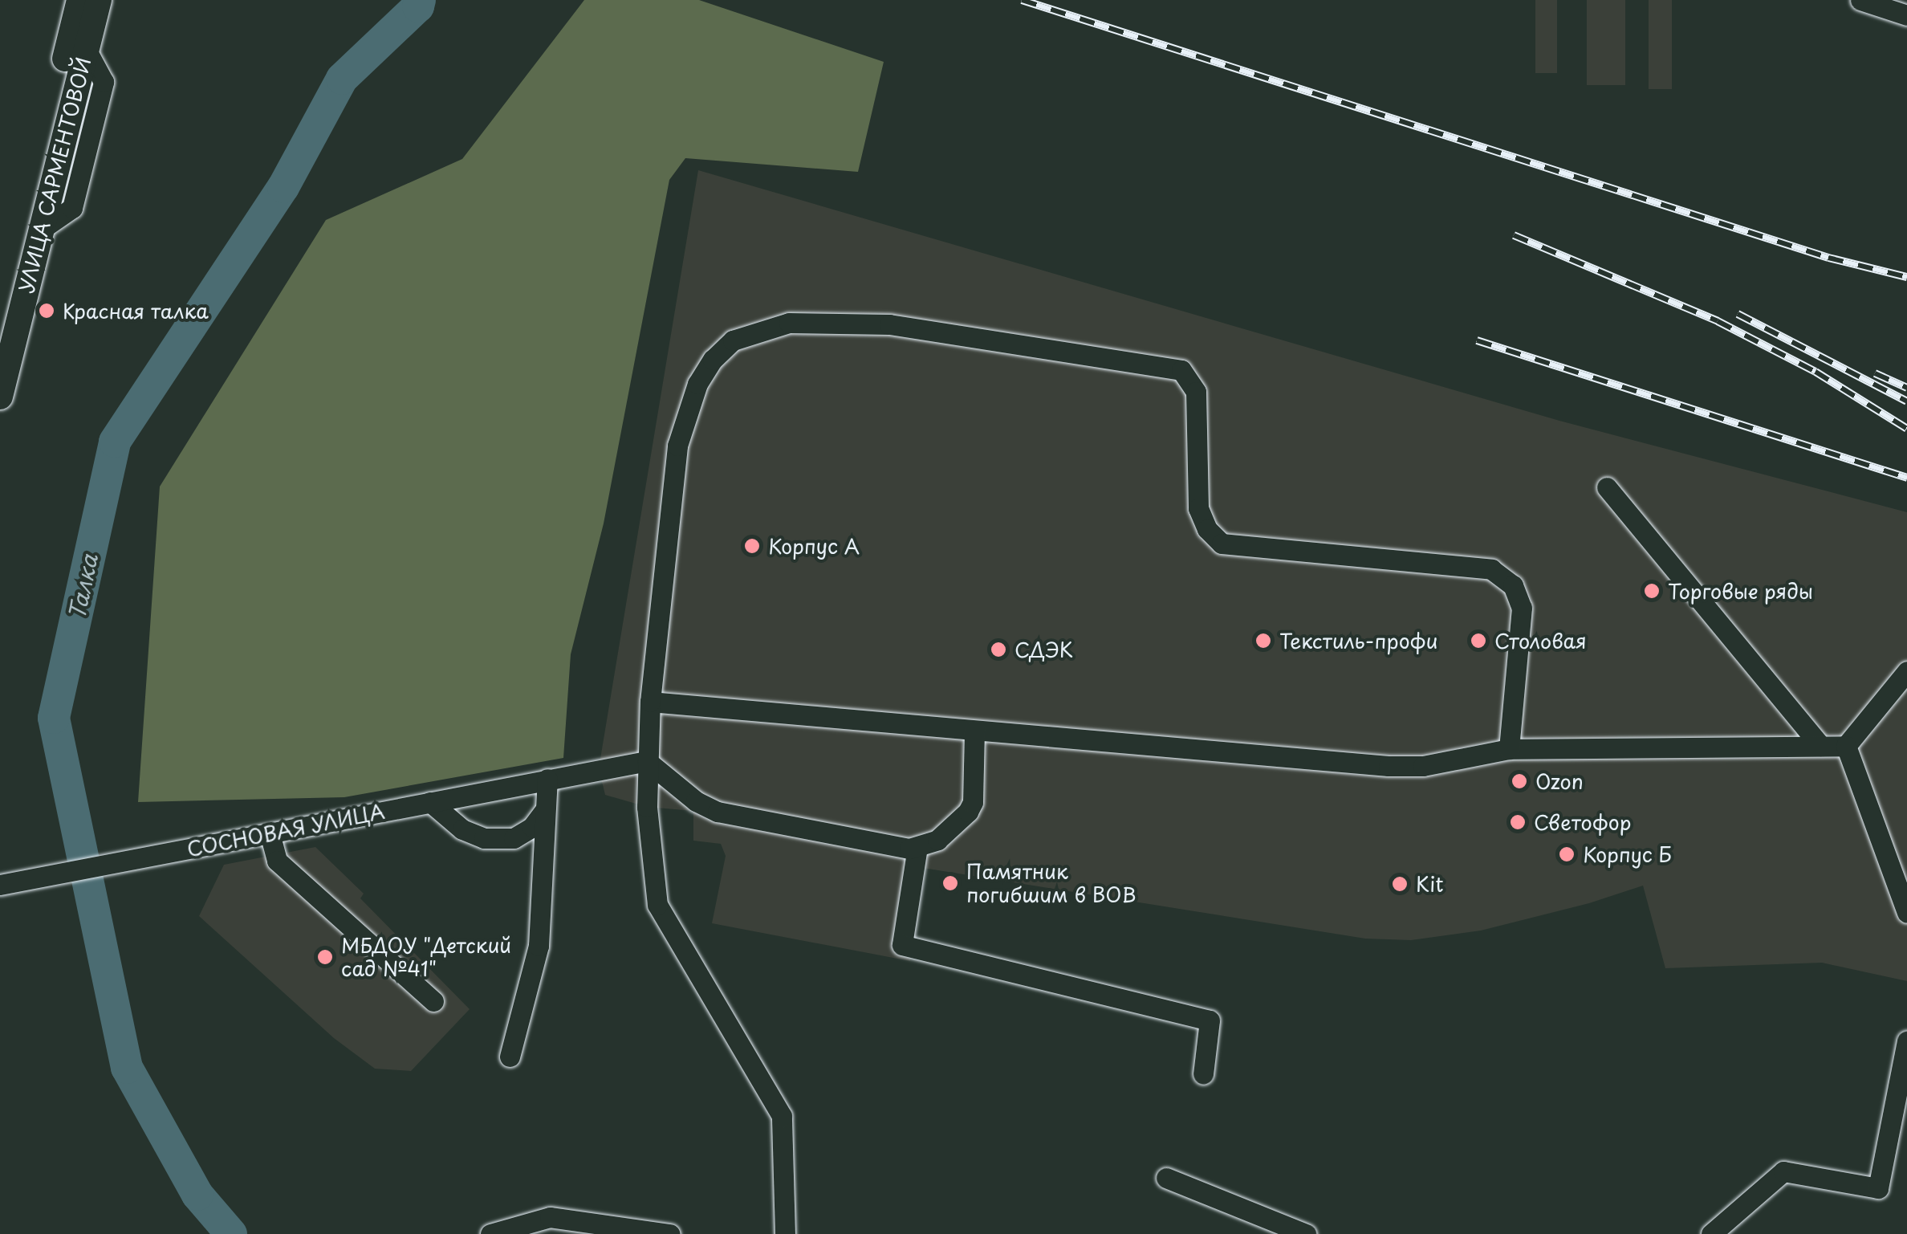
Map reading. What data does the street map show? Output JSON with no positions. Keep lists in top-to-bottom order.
{
  "streets": {
    "main road": ["УЛИЦА САРМЕНТОВОЙ"],
    "street": ["СОСНОВАЯ УЛИЦА"]
  },
  "water": ["Талка"],
  "places": [
    "Красная талка",
    "Корпус А",
    "Торговые ряды",
    "Текстиль-профи",
    "Столовая",
    "СДЭК",
    "Ozon",
    "Светофор",
    "Корпус Б",
    "Памятник погибшим в ВОВ",
    "Kit",
    "МБДОУ \"Детский сад №41\""
  ]
}
